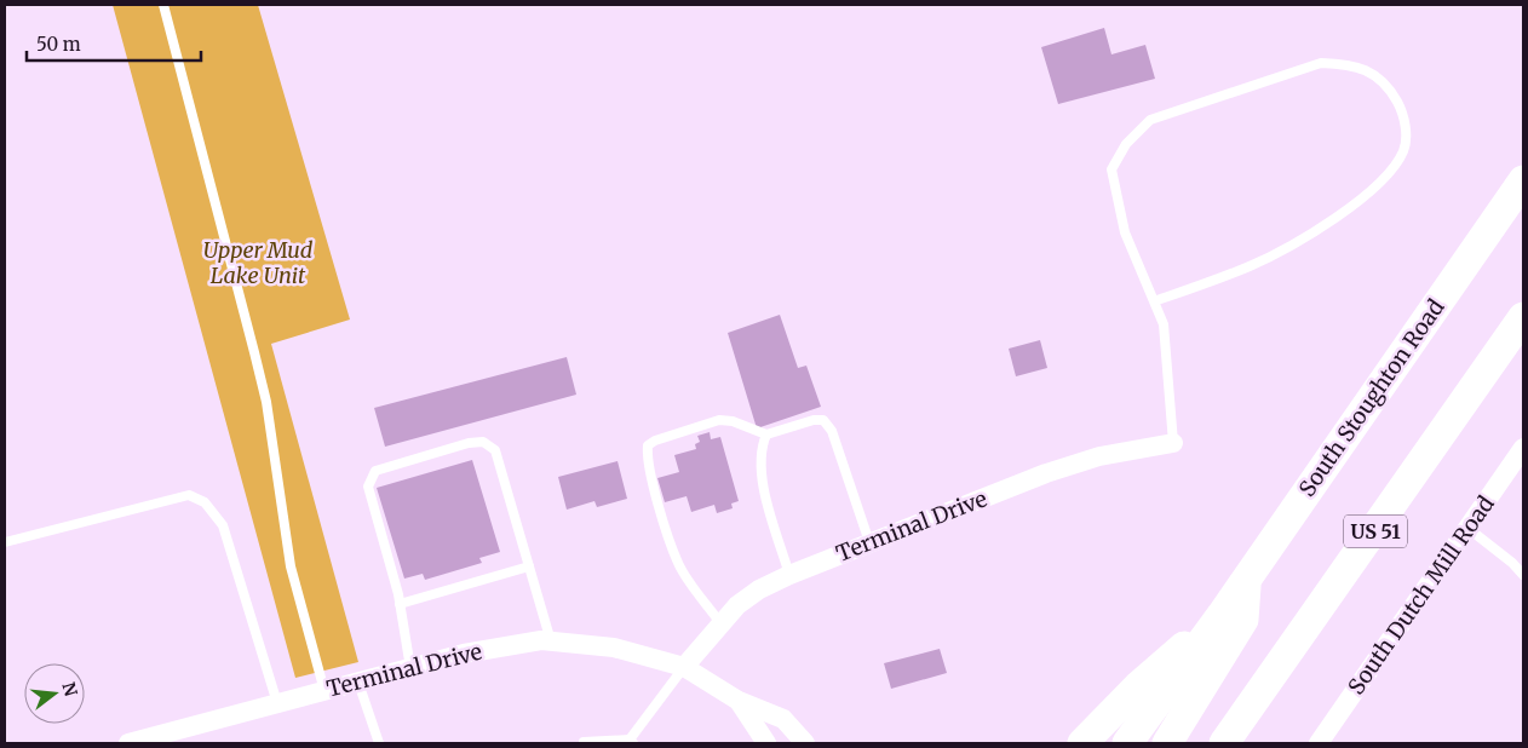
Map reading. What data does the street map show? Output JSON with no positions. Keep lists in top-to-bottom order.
{
  "streets": {
    "main road": ["South Stoughton Road", "US 51"],
    "street": ["Terminal Drive", "South Dutch Mill Road"]
  },
  "parks": ["Upper Mud Lake Unit"],
  "scale_bar": "50 m",
  "north": "right"
}
